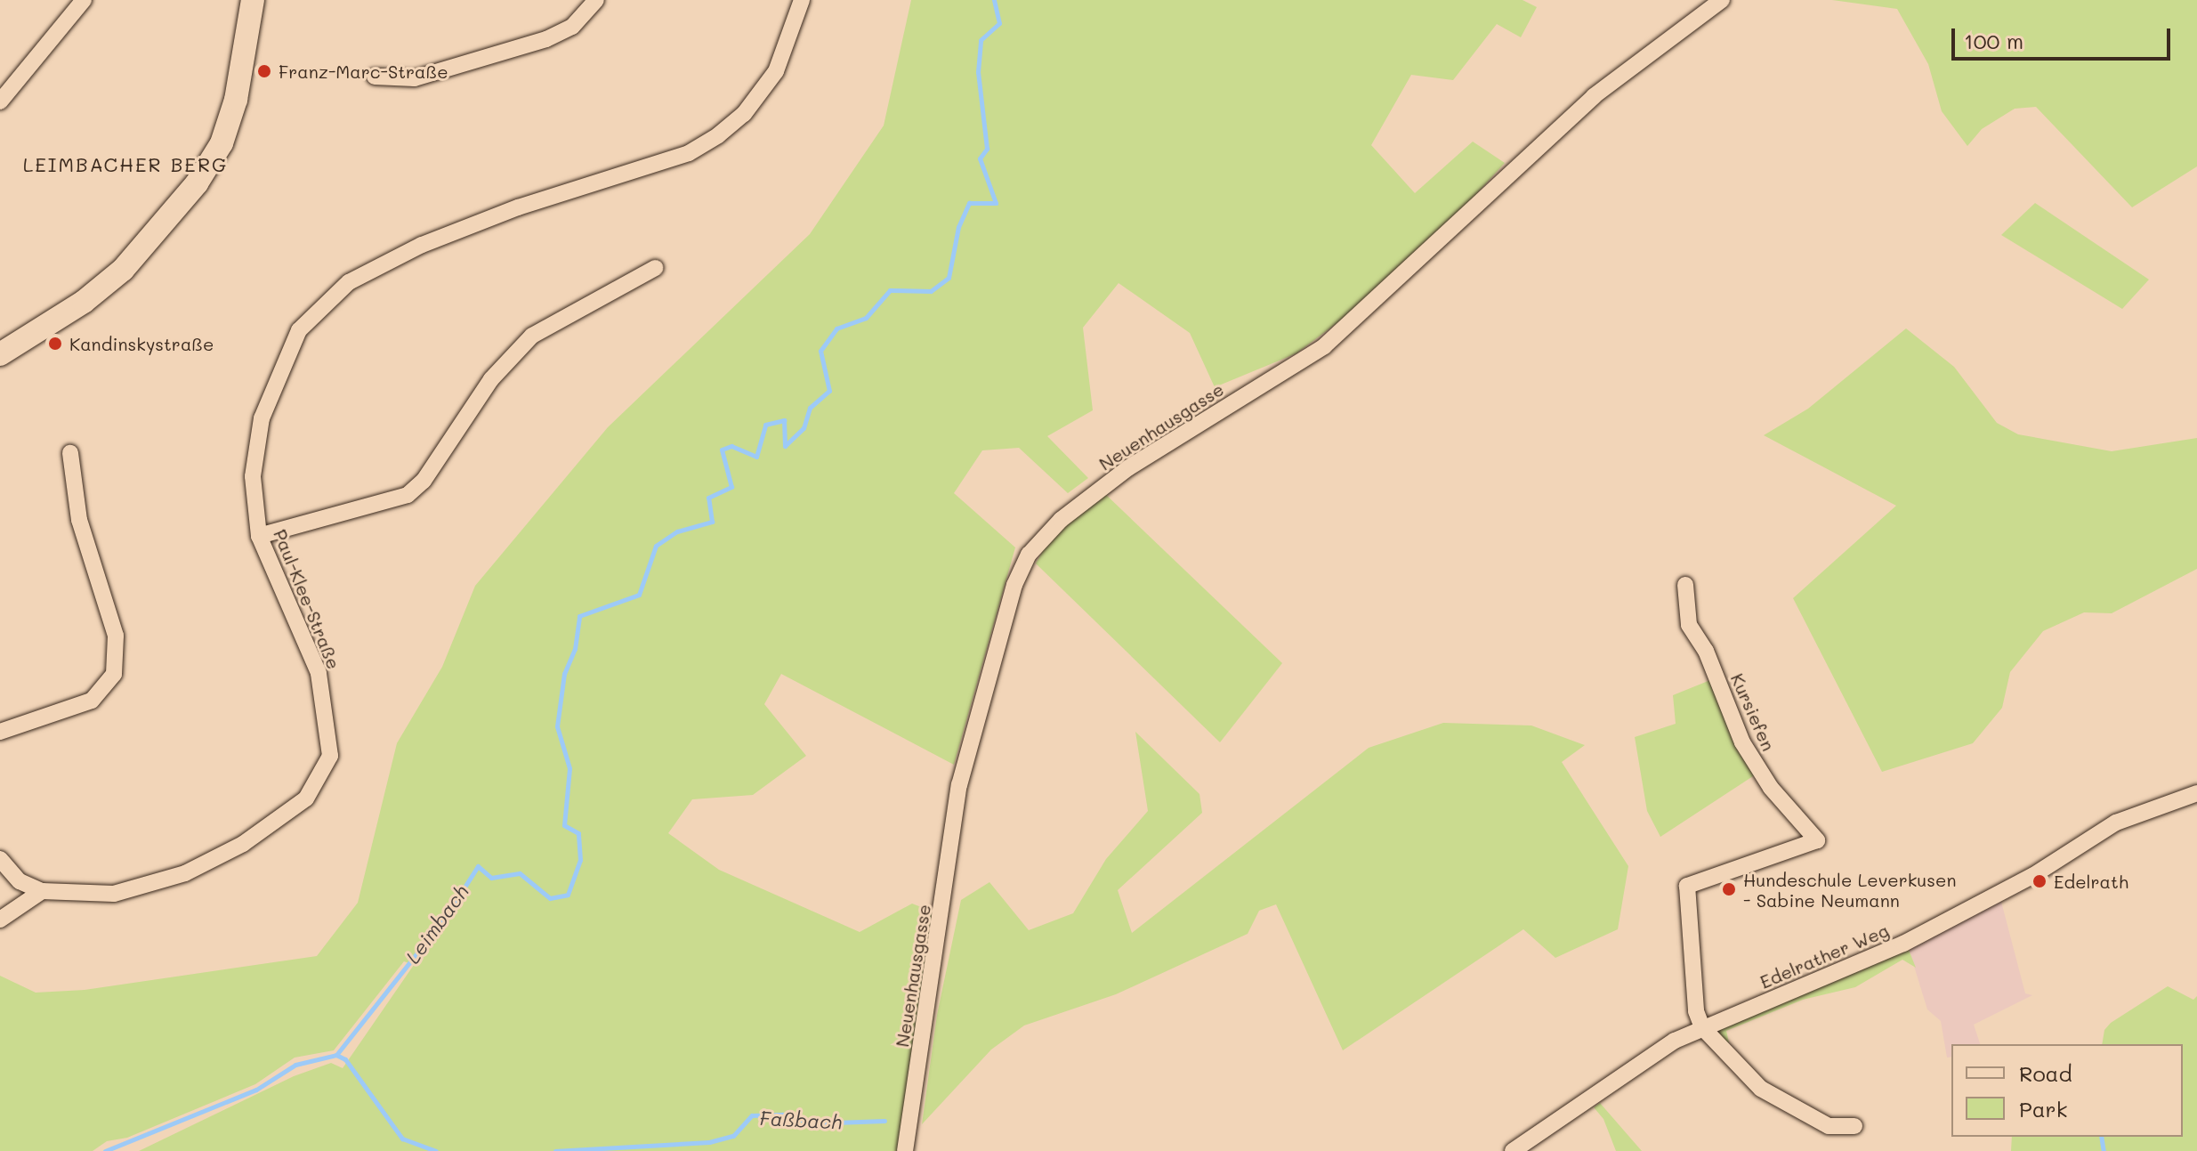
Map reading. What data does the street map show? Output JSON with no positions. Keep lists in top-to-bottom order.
{
  "streets": {
    "street": [
      "Neuenhausgasse",
      "Paul-Klee-Straße",
      "Kursiefen",
      "Edelrather Weg"
    ]
  },
  "crossings": [
    ["Kursiefen", "Edelrather Weg"]
  ],
  "districts": ["LEIMBACHER BERG"],
  "water": ["Leimbach", "Faßbach"],
  "places": [
    "Franz-Marc-Straße",
    "Kandinskystraße",
    "Edelrath",
    "Hundeschule Leverkusen - Sabine Neumann"
  ],
  "legend": ["Road", "Park"],
  "scale_bar": "100 m"
}
